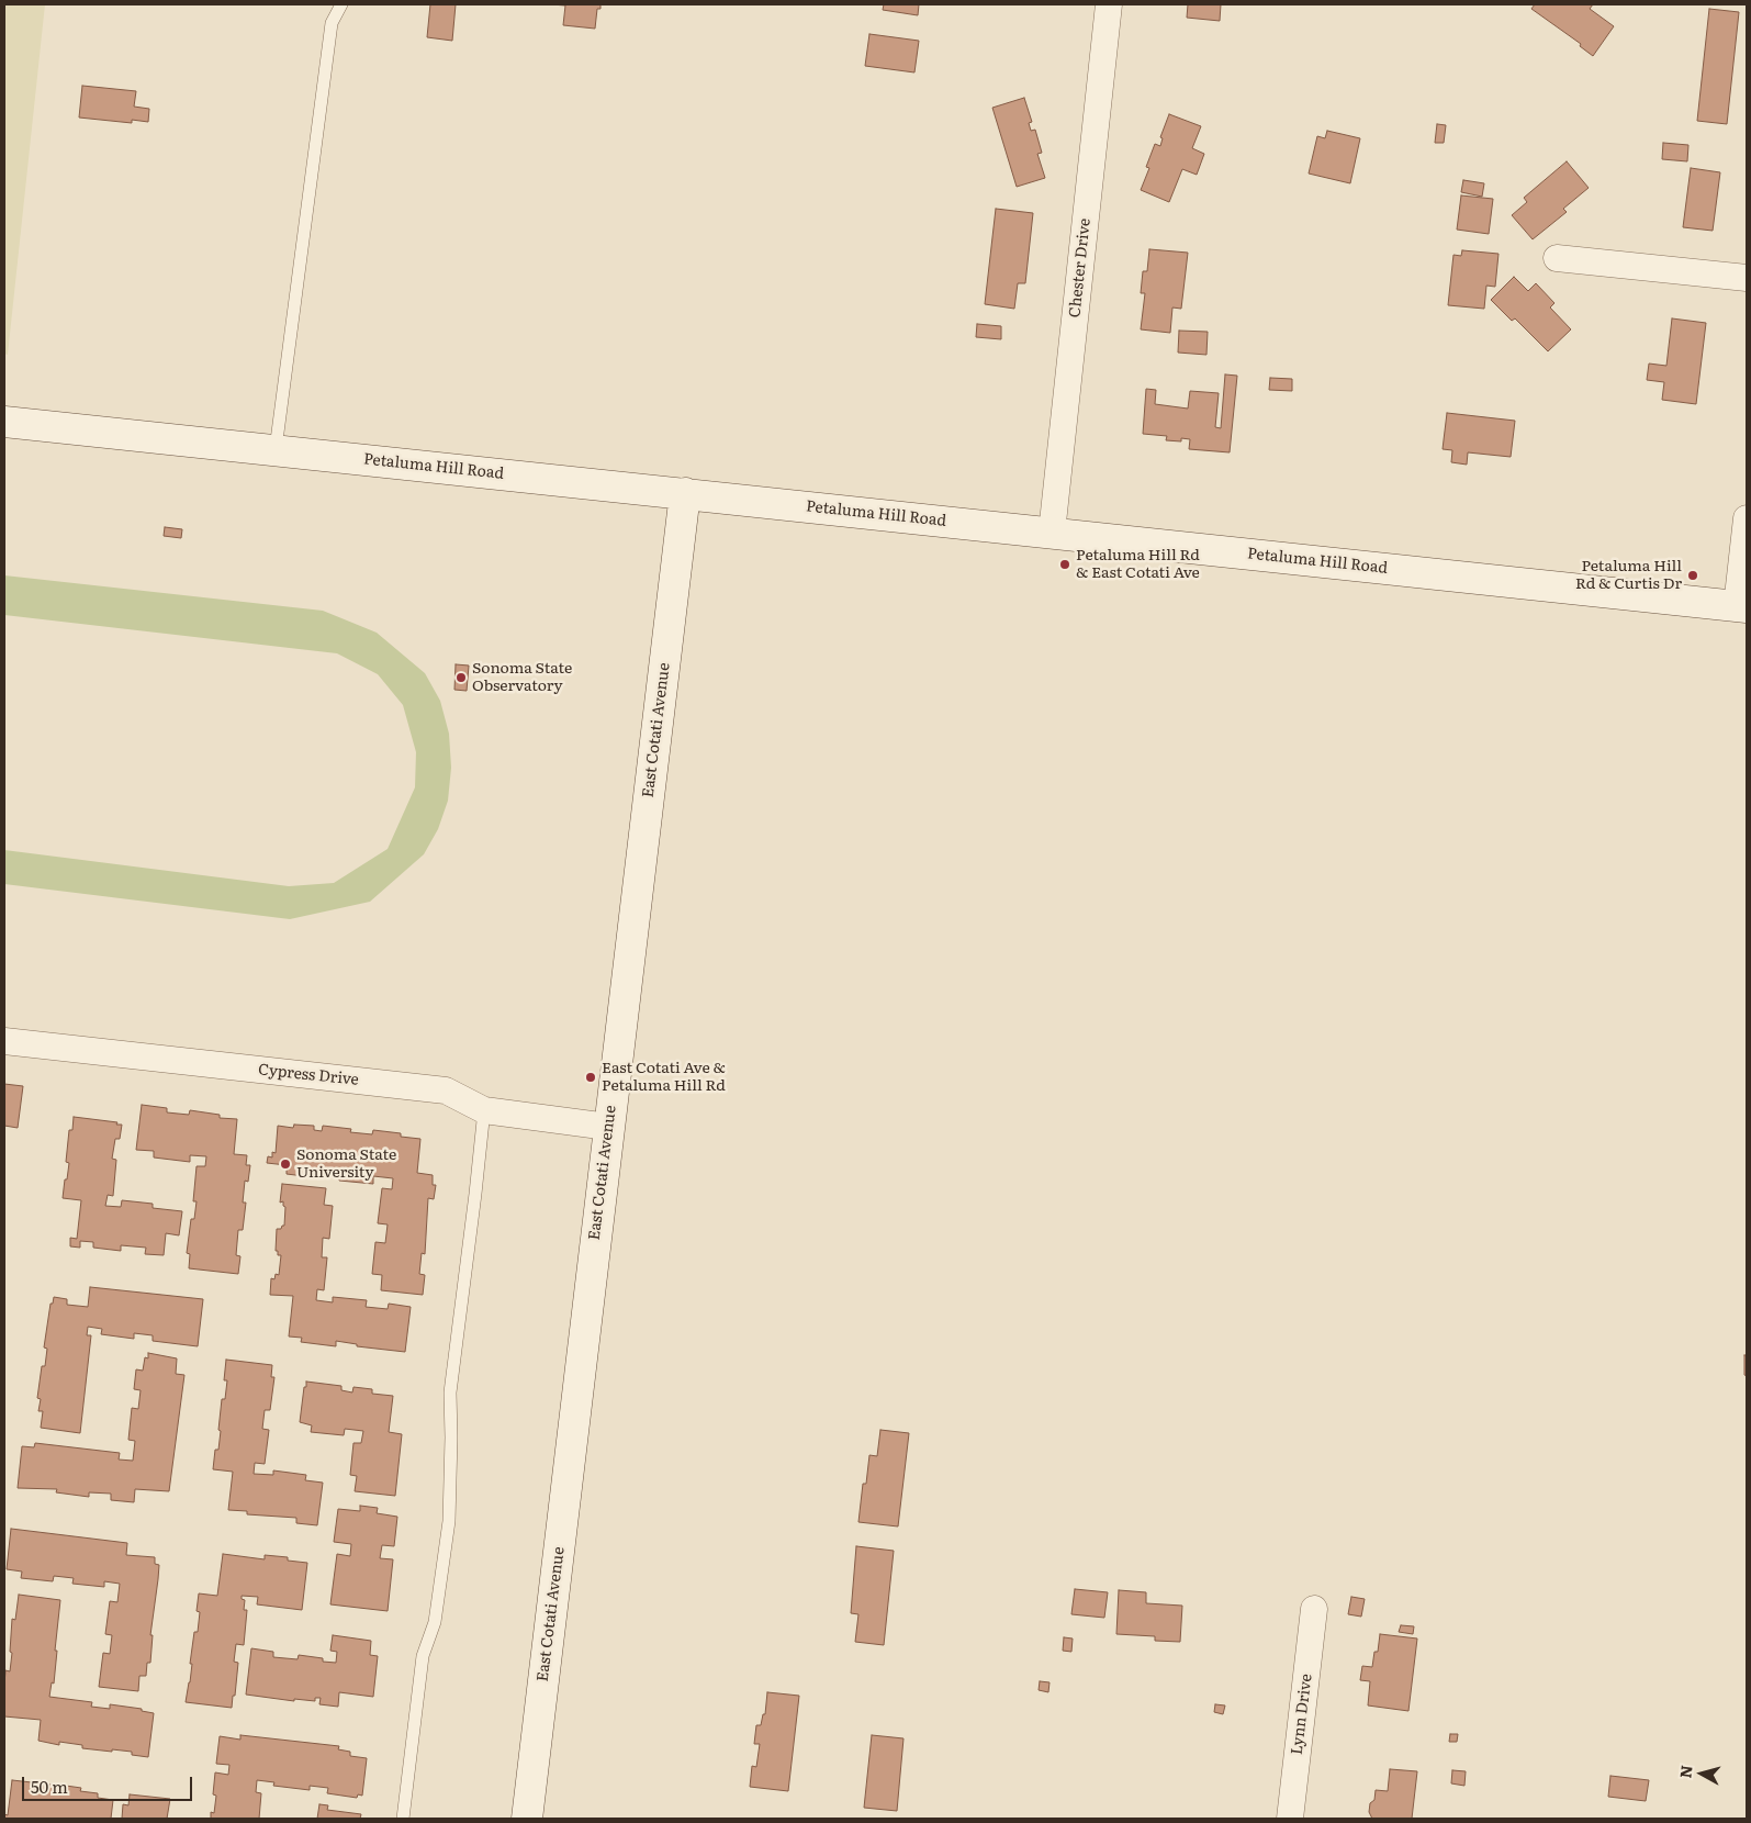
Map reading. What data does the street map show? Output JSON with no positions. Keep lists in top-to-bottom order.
{
  "streets": {
    "main road": ["Petaluma Hill Road", "East Cotati Avenue"],
    "street": ["Chester Drive", "Cypress Drive", "Lynn Drive"]
  },
  "crossings": [
    ["Chester Drive", "Petaluma Hill Road"],
    ["Petaluma Hill Road", "East Cotati Avenue"],
    ["East Cotati Avenue", "Cypress Drive"]
  ],
  "places": [
    "Petaluma Hill Rd & East Cotati Ave",
    "Petaluma Hill Rd & Curtis Dr",
    "Sonoma State Observatory",
    "East Cotati Ave & Petaluma Hill Rd",
    "Sonoma State University"
  ],
  "scale_bar": "50 m",
  "north": "left"
}
